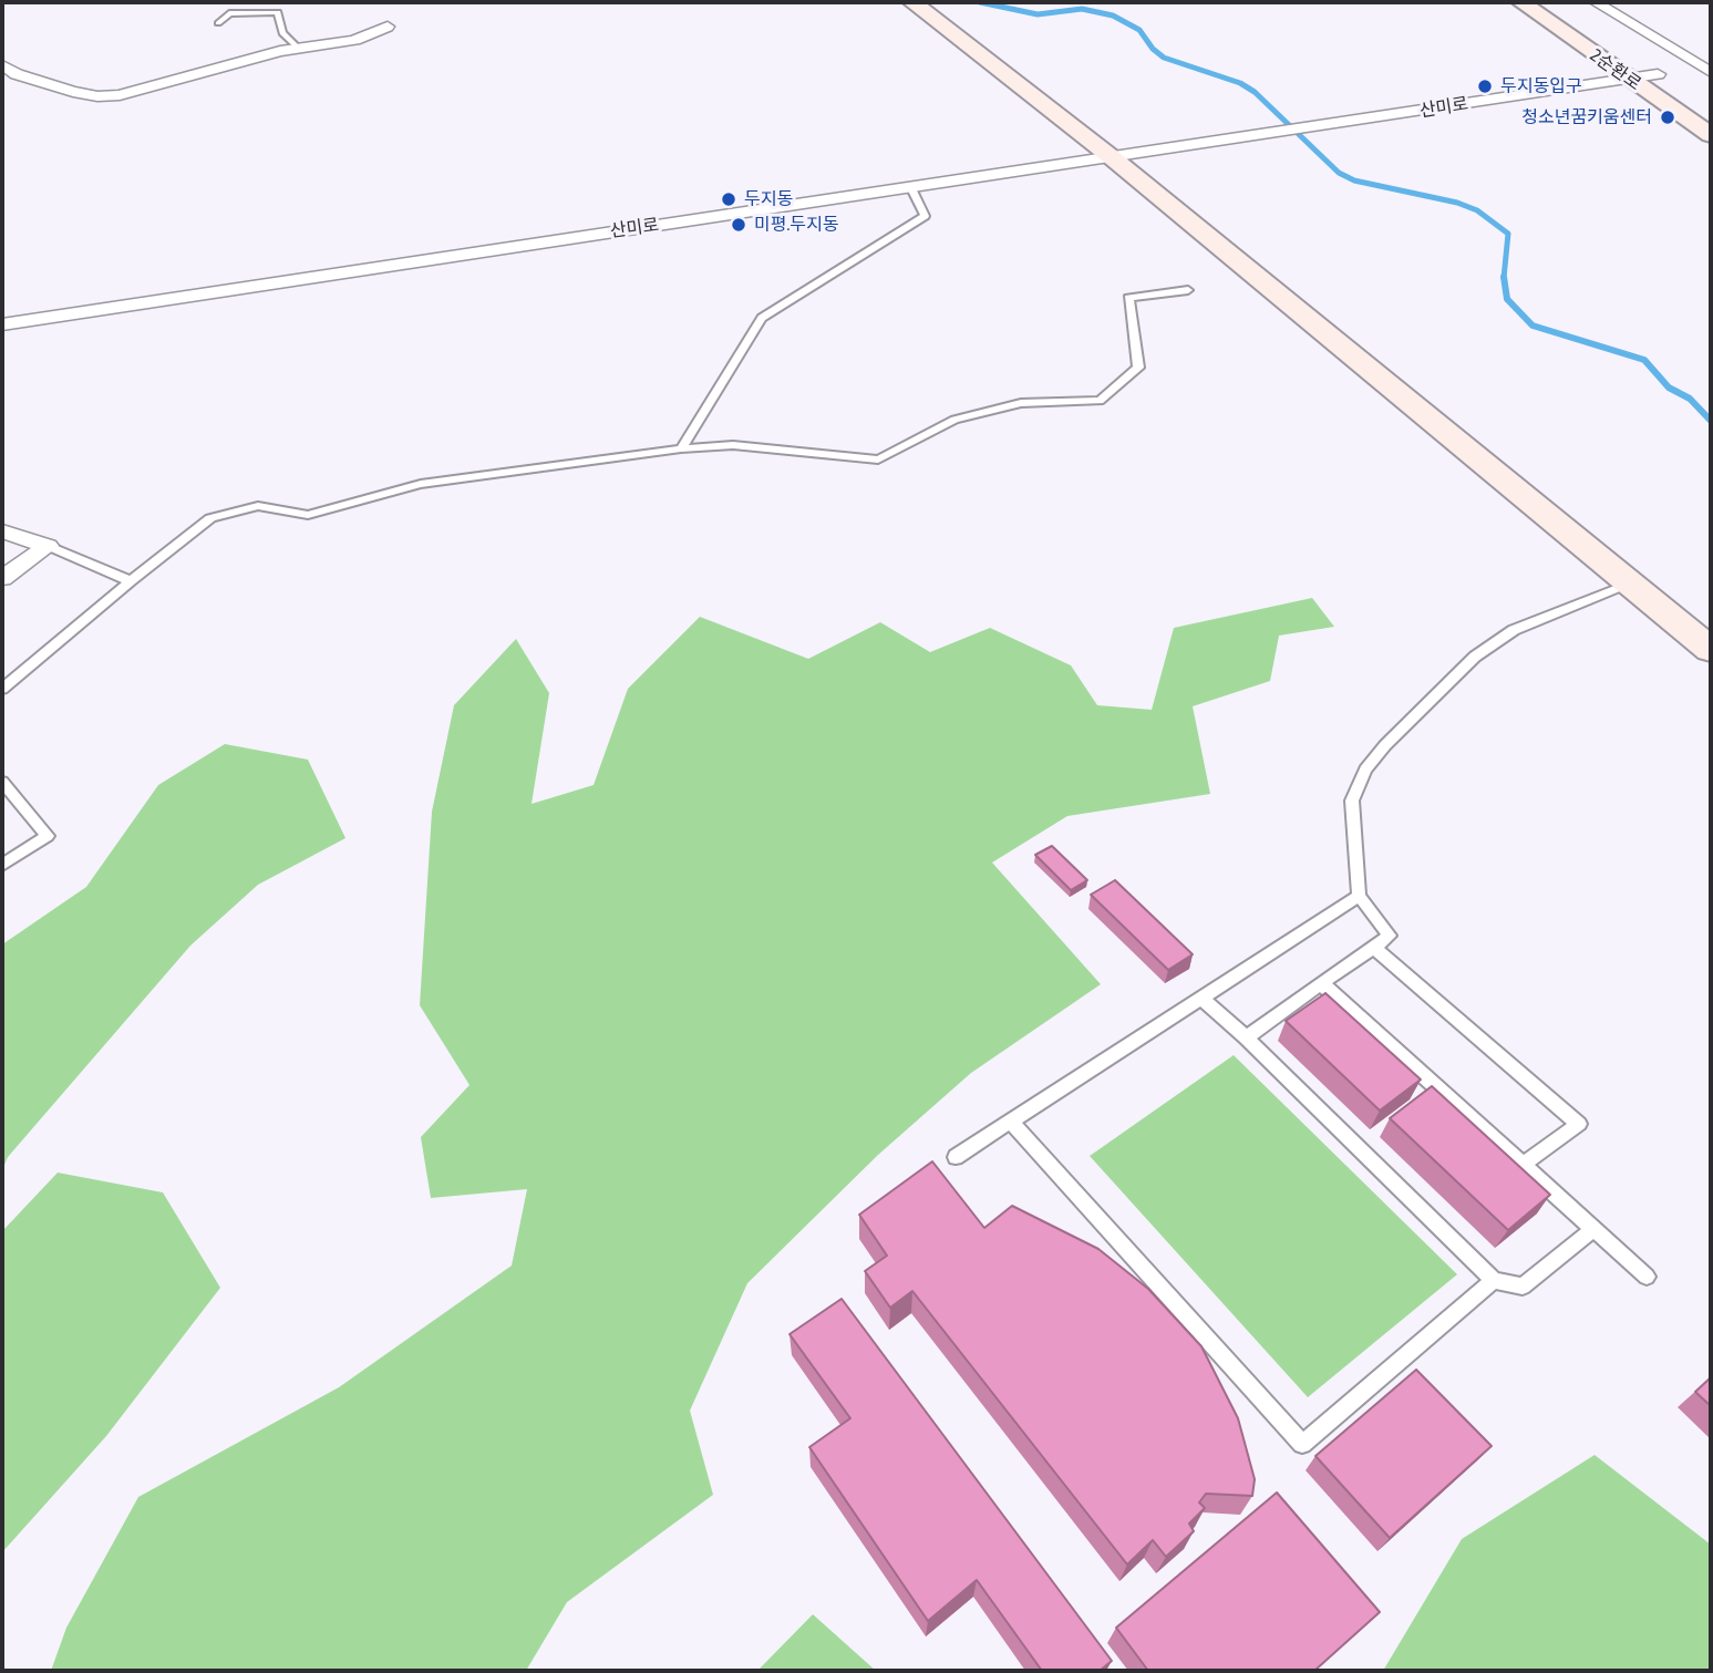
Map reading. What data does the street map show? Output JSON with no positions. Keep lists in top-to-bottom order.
{
  "streets": {
    "street": ["2순환로", "산미로"]
  },
  "crossings": [
    ["2순환로", "산미로"]
  ],
  "places": [
    "두지동입구",
    "청소년꿈키움센터",
    "두지동",
    "미평.두지동"
  ]
}
